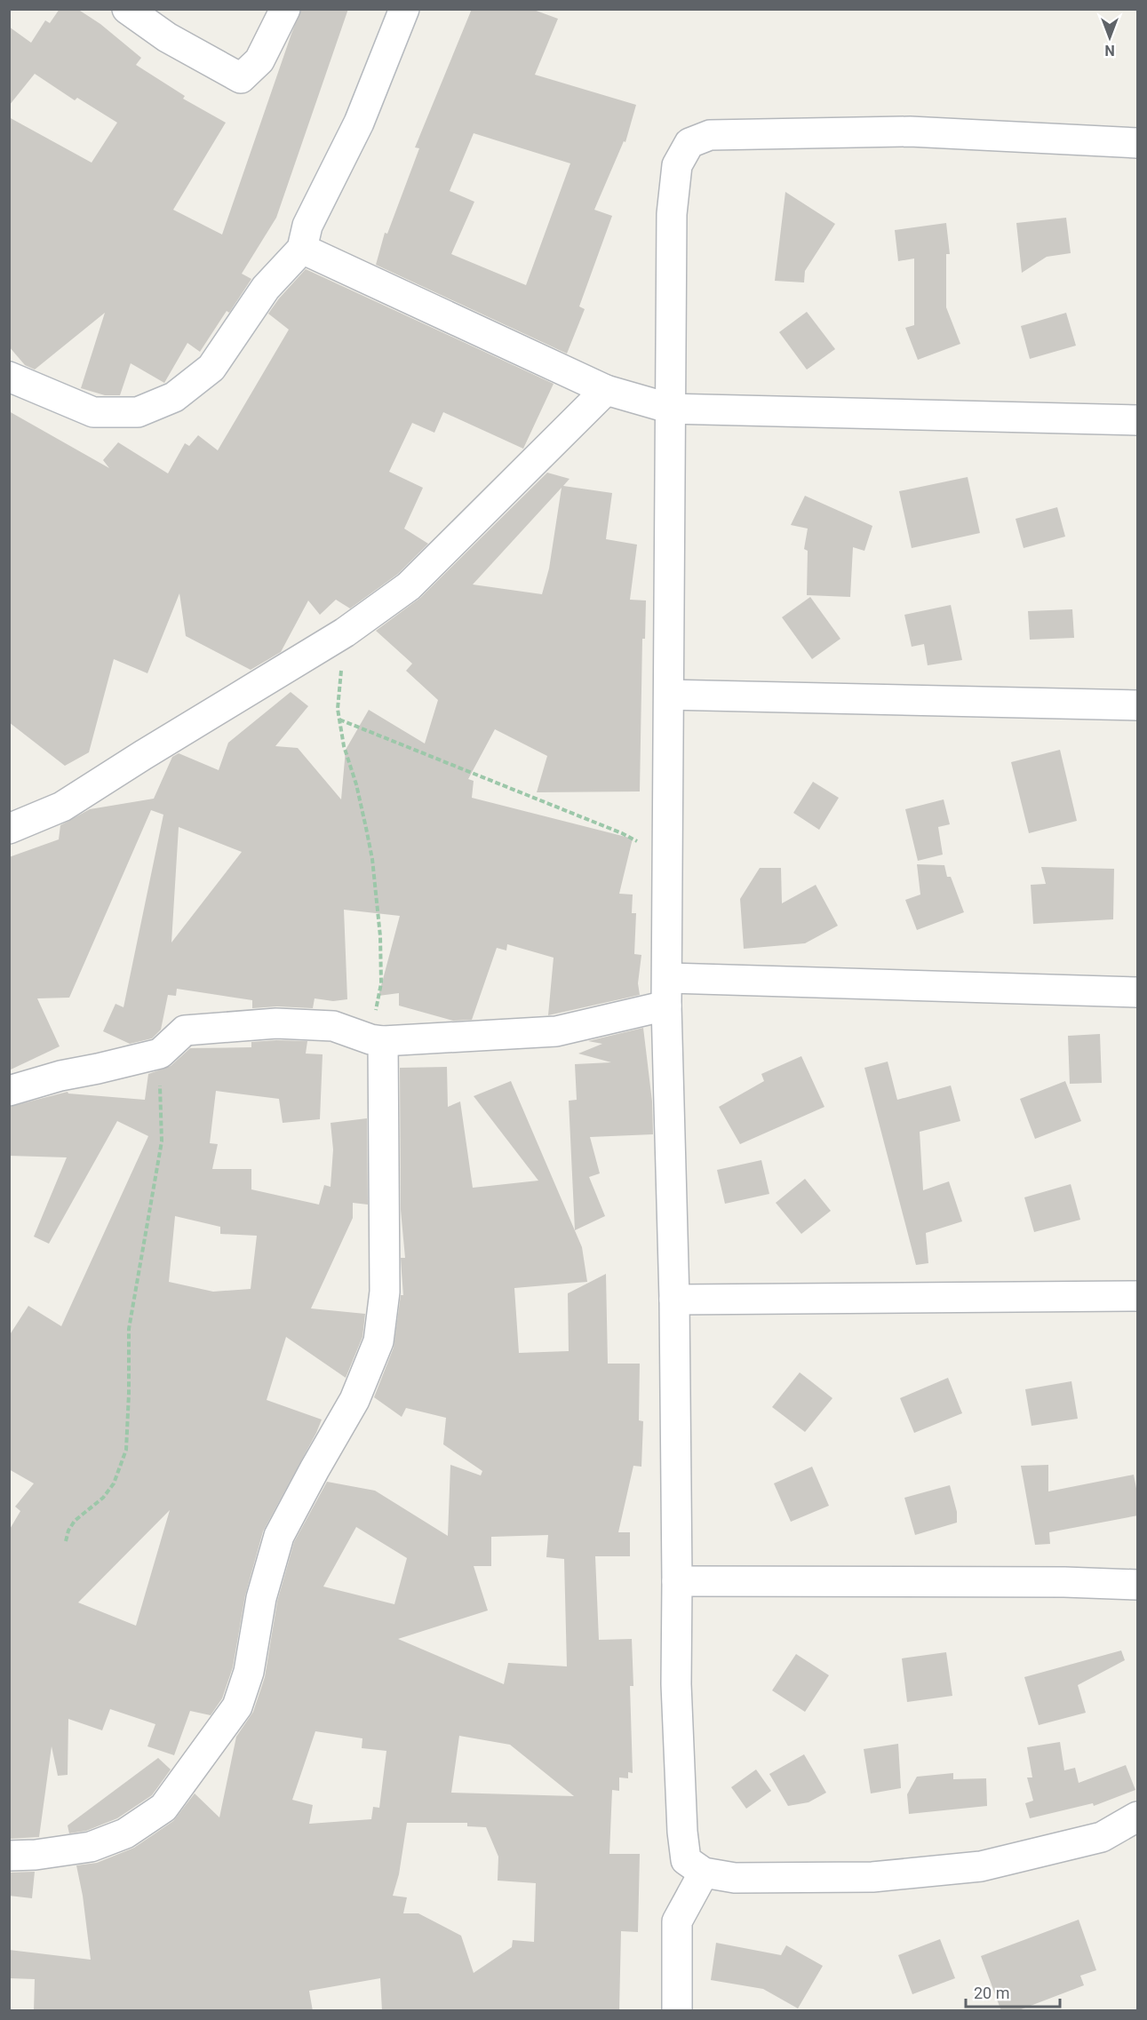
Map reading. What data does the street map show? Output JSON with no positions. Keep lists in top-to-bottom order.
{
  "scale_bar": "20 m",
  "north": "bottom"
}
